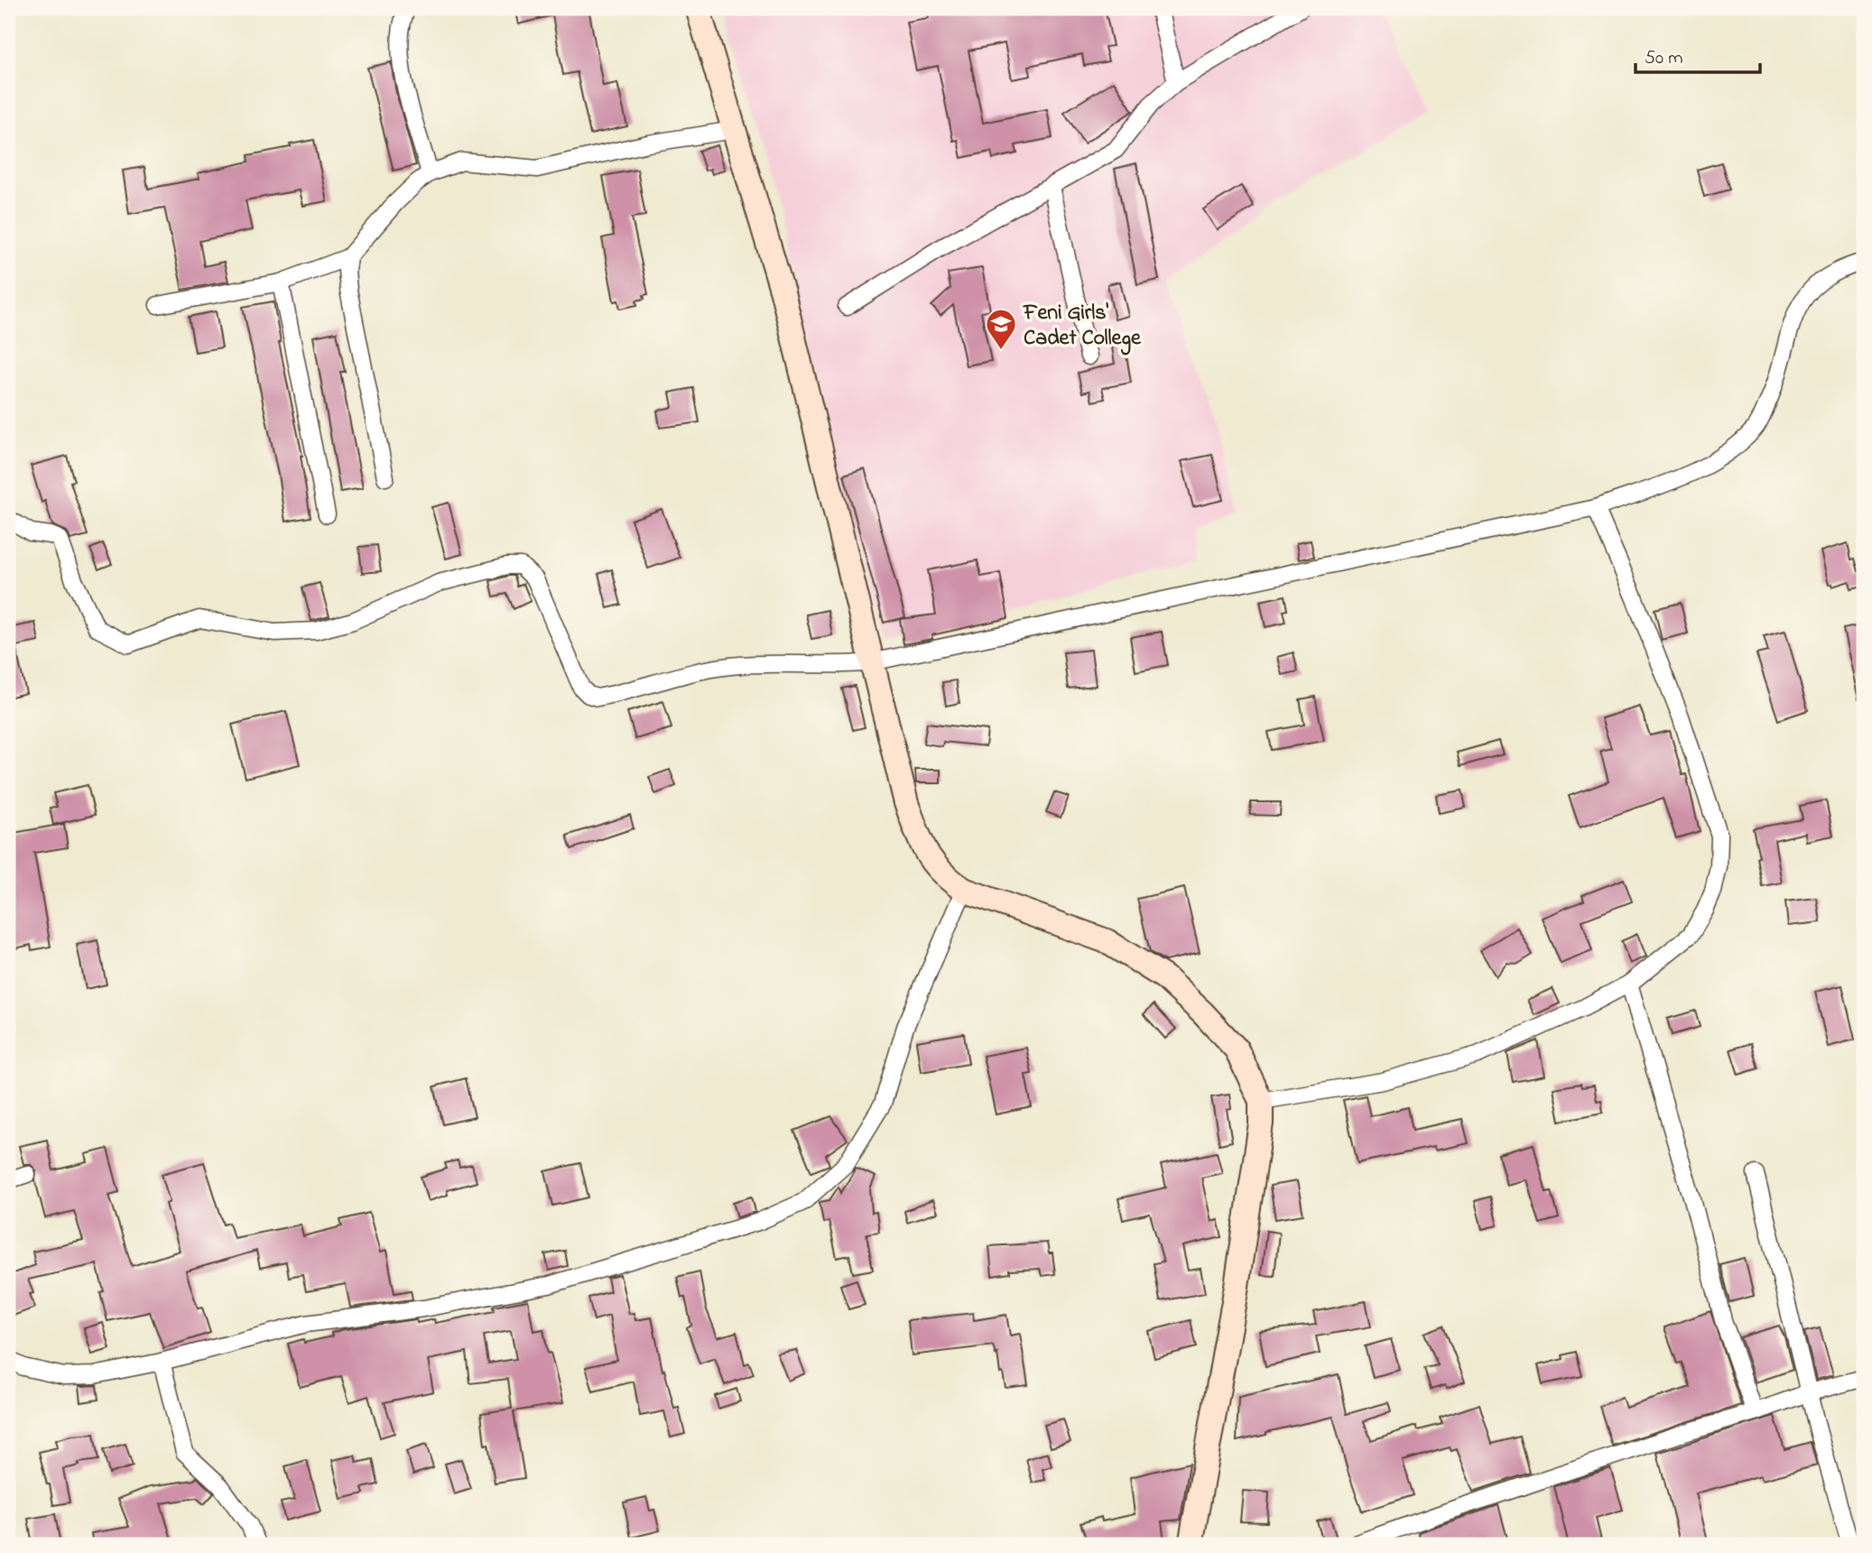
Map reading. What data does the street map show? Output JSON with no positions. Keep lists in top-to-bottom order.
{
  "places": {
    "school or university": ["Feni Girls' Cadet College"]
  },
  "scale_bar": "50 m"
}
